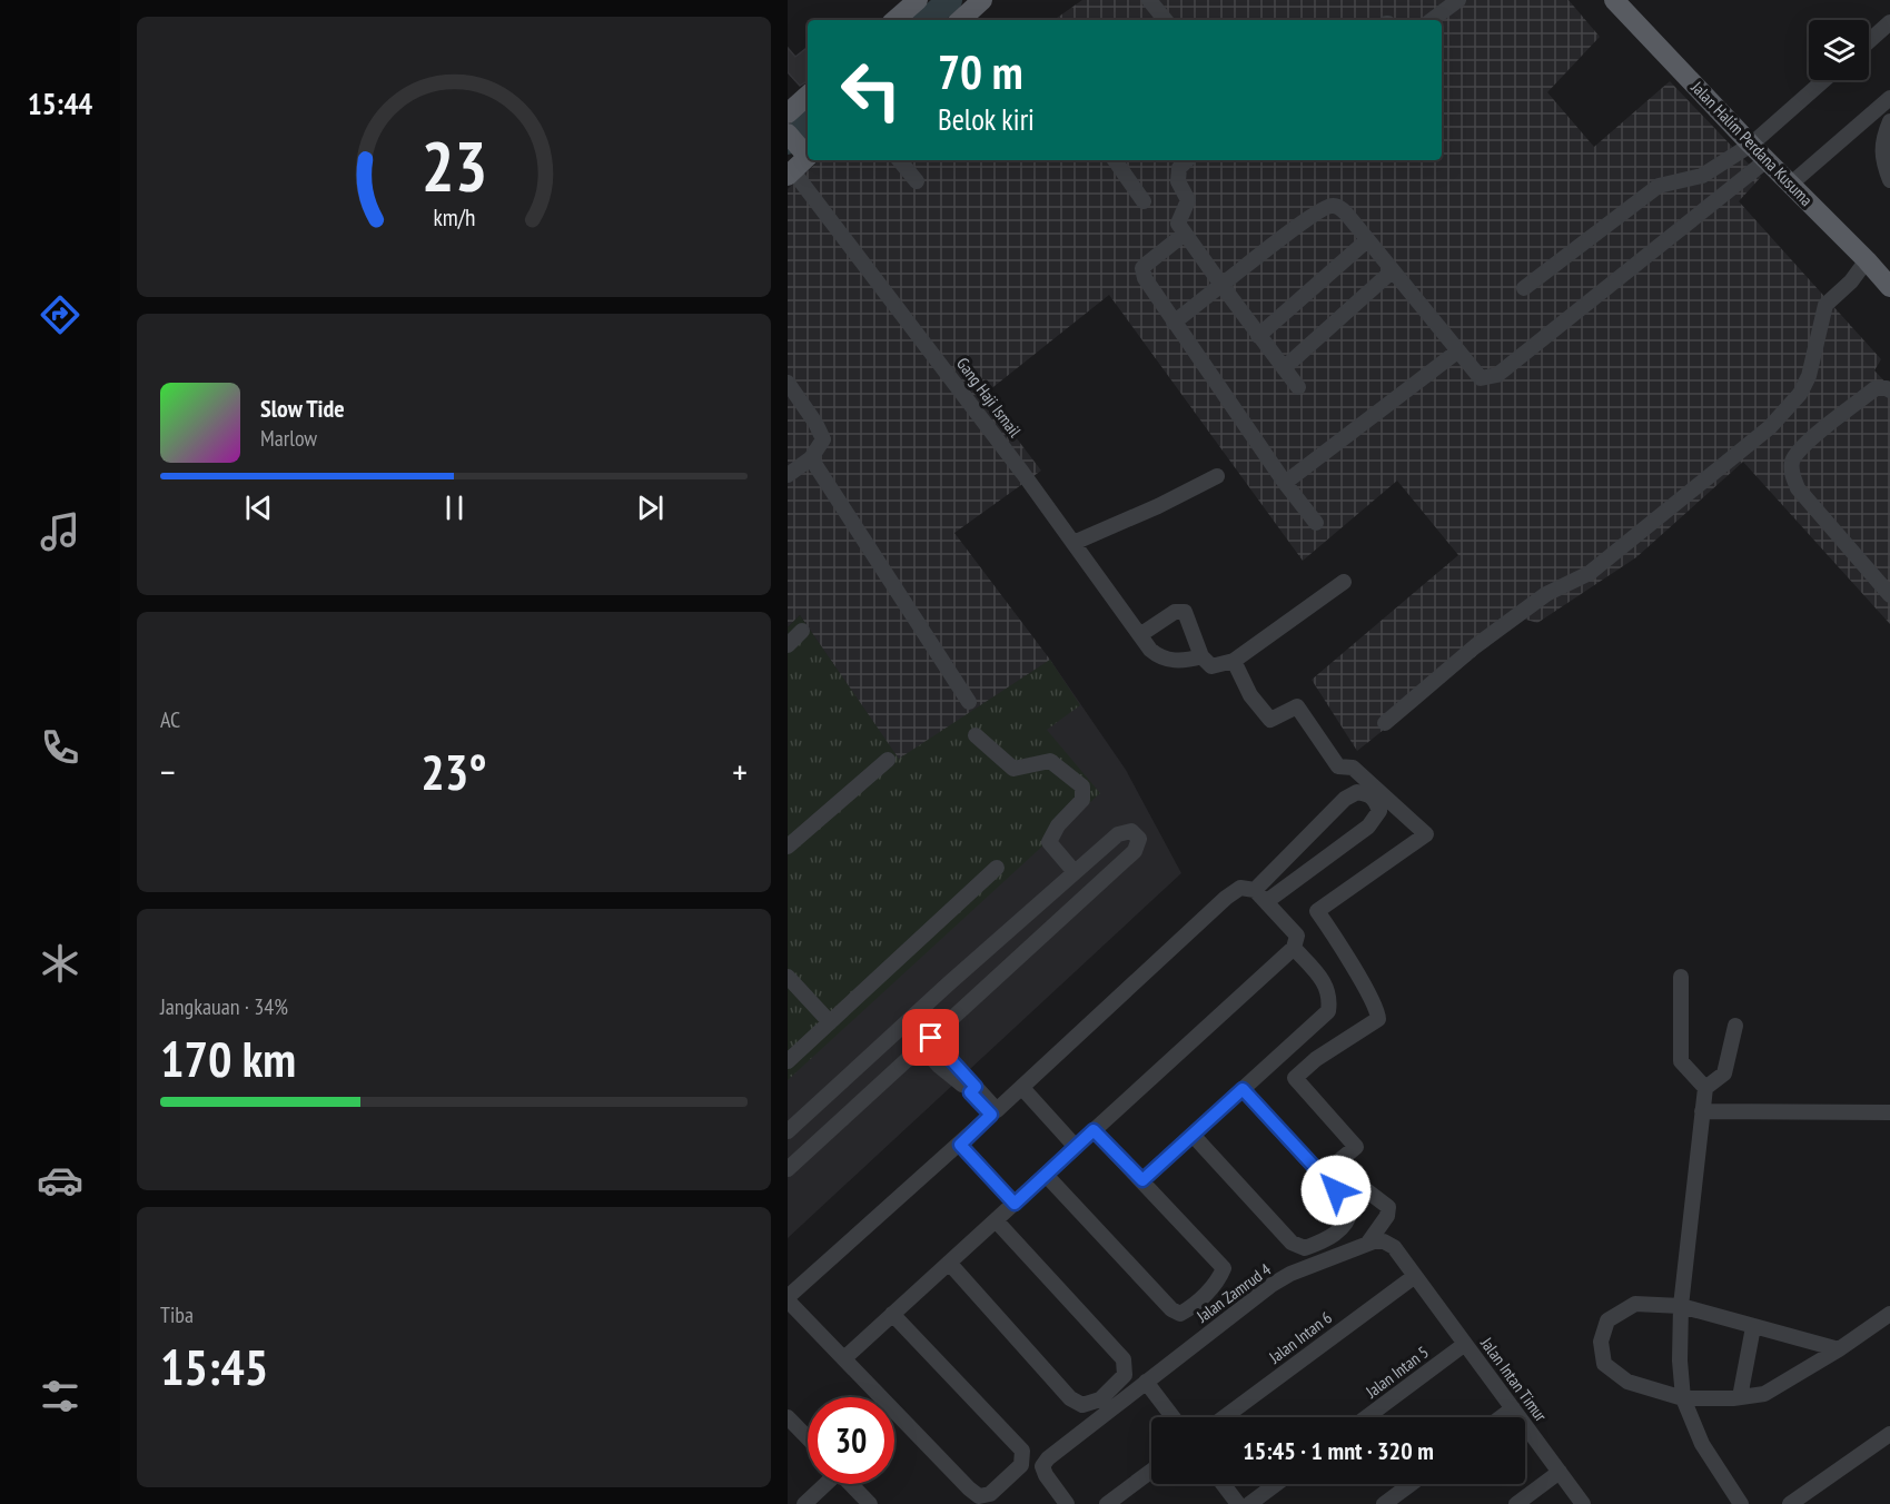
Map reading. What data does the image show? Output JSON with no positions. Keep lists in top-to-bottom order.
{
  "streets": {
    "main road": ["Jalan Halim Perdana Kusuma"],
    "street": [
      "Gang Haji Ismail",
      "Jalan Zamrud 4",
      "Jalan Intan 6",
      "Jalan Intan 5",
      "Jalan Intan Timur"
    ]
  },
  "crossings": [
    ["Jalan Intan 6", "Jalan Intan Timur"],
    ["Jalan Intan 5", "Jalan Intan Timur"]
  ],
  "page": {
    "tabs": "15:44",
    "turn": ["70 m", "Belok kiri"],
    "song": ["Slow Tide", "Marlow"],
    "tile": [
      "AC",
      ["Jangkauan · 34%", "170 km"],
      ["Tiba", "15:45"]
    ],
    "heat": ["−", "23°", "+"],
    "limit": "30",
    "trip": "15:45 · 1 mnt · 320 m",
    "gauge": ["23", "km/h"]
  }
}
